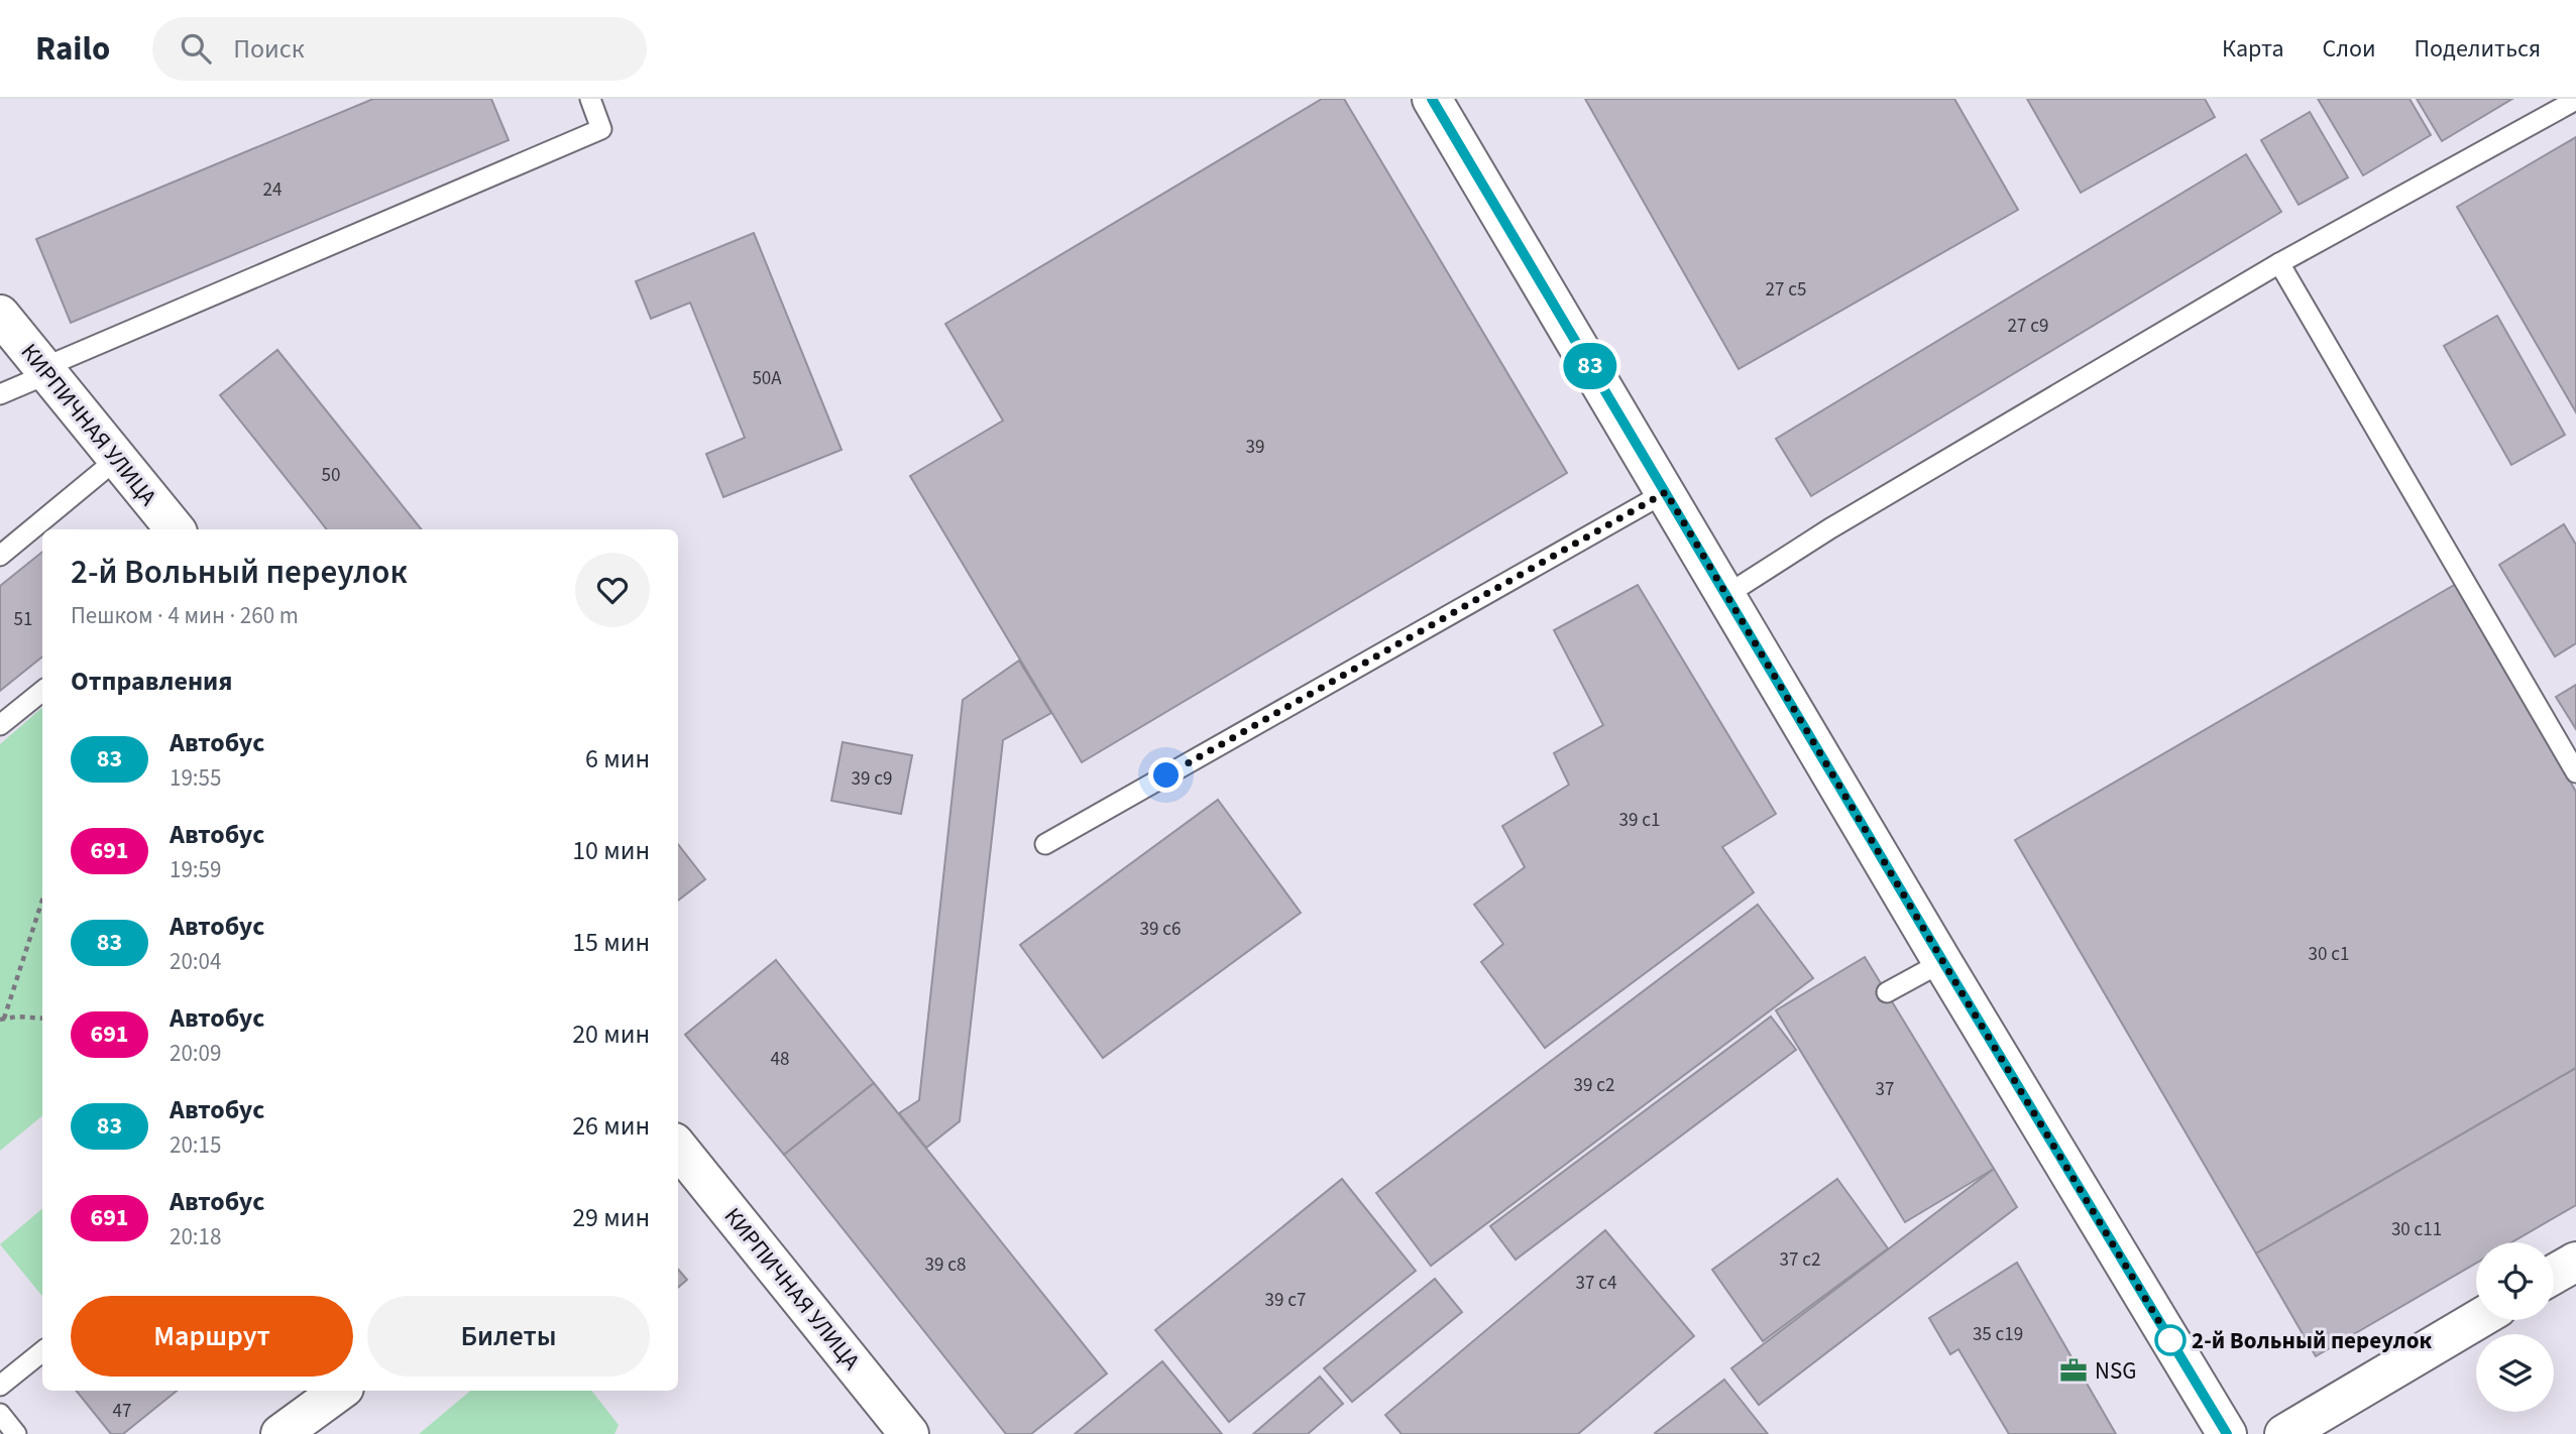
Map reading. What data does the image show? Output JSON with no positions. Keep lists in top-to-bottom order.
{
  "streets": {
    "street": ["КИРПИЧНАЯ УЛИЦА"]
  },
  "places": {
    "other": ["2-й Вольный переулок"],
    "office": ["NSG"]
  },
  "lines": ["bus line 83"],
  "house_numbers": [
    "24",
    "27 с5",
    "27 с9",
    "50А",
    "39",
    "50",
    "51",
    "39 с9",
    "39 с1",
    "39 с6",
    "30 с1",
    "48",
    "39 с2",
    "37",
    "30 с11",
    "37 с2",
    "39 с8",
    "37 с4",
    "39 с7",
    "35 с19",
    "47"
  ],
  "page": {
    "header": "Railo",
    "search": "Поиск",
    "nav": ["Карта", "Слои", "Поделиться"],
    "on_map": "83",
    "heading": [
      ["2-й Вольный переулок", "Пешком · 4 мин · 260 m"],
      "Отправления"
    ],
    "list": [
      {
        "mark": "83",
        "name": "Автобус",
        "note": "19:55",
        "value": "6 мин"
      },
      {
        "mark": "691",
        "name": "Автобус",
        "note": "19:59",
        "value": "10 мин"
      },
      {
        "mark": "83",
        "name": "Автобус",
        "note": "20:04",
        "value": "15 мин"
      },
      {
        "mark": "691",
        "name": "Автобус",
        "note": "20:09",
        "value": "20 мин"
      },
      {
        "mark": "83",
        "name": "Автобус",
        "note": "20:15",
        "value": "26 мин"
      },
      {
        "mark": "691",
        "name": "Автобус",
        "note": "20:18",
        "value": "29 мин"
      }
    ],
    "buttons": ["Маршрут", "Билеты"]
  }
}
